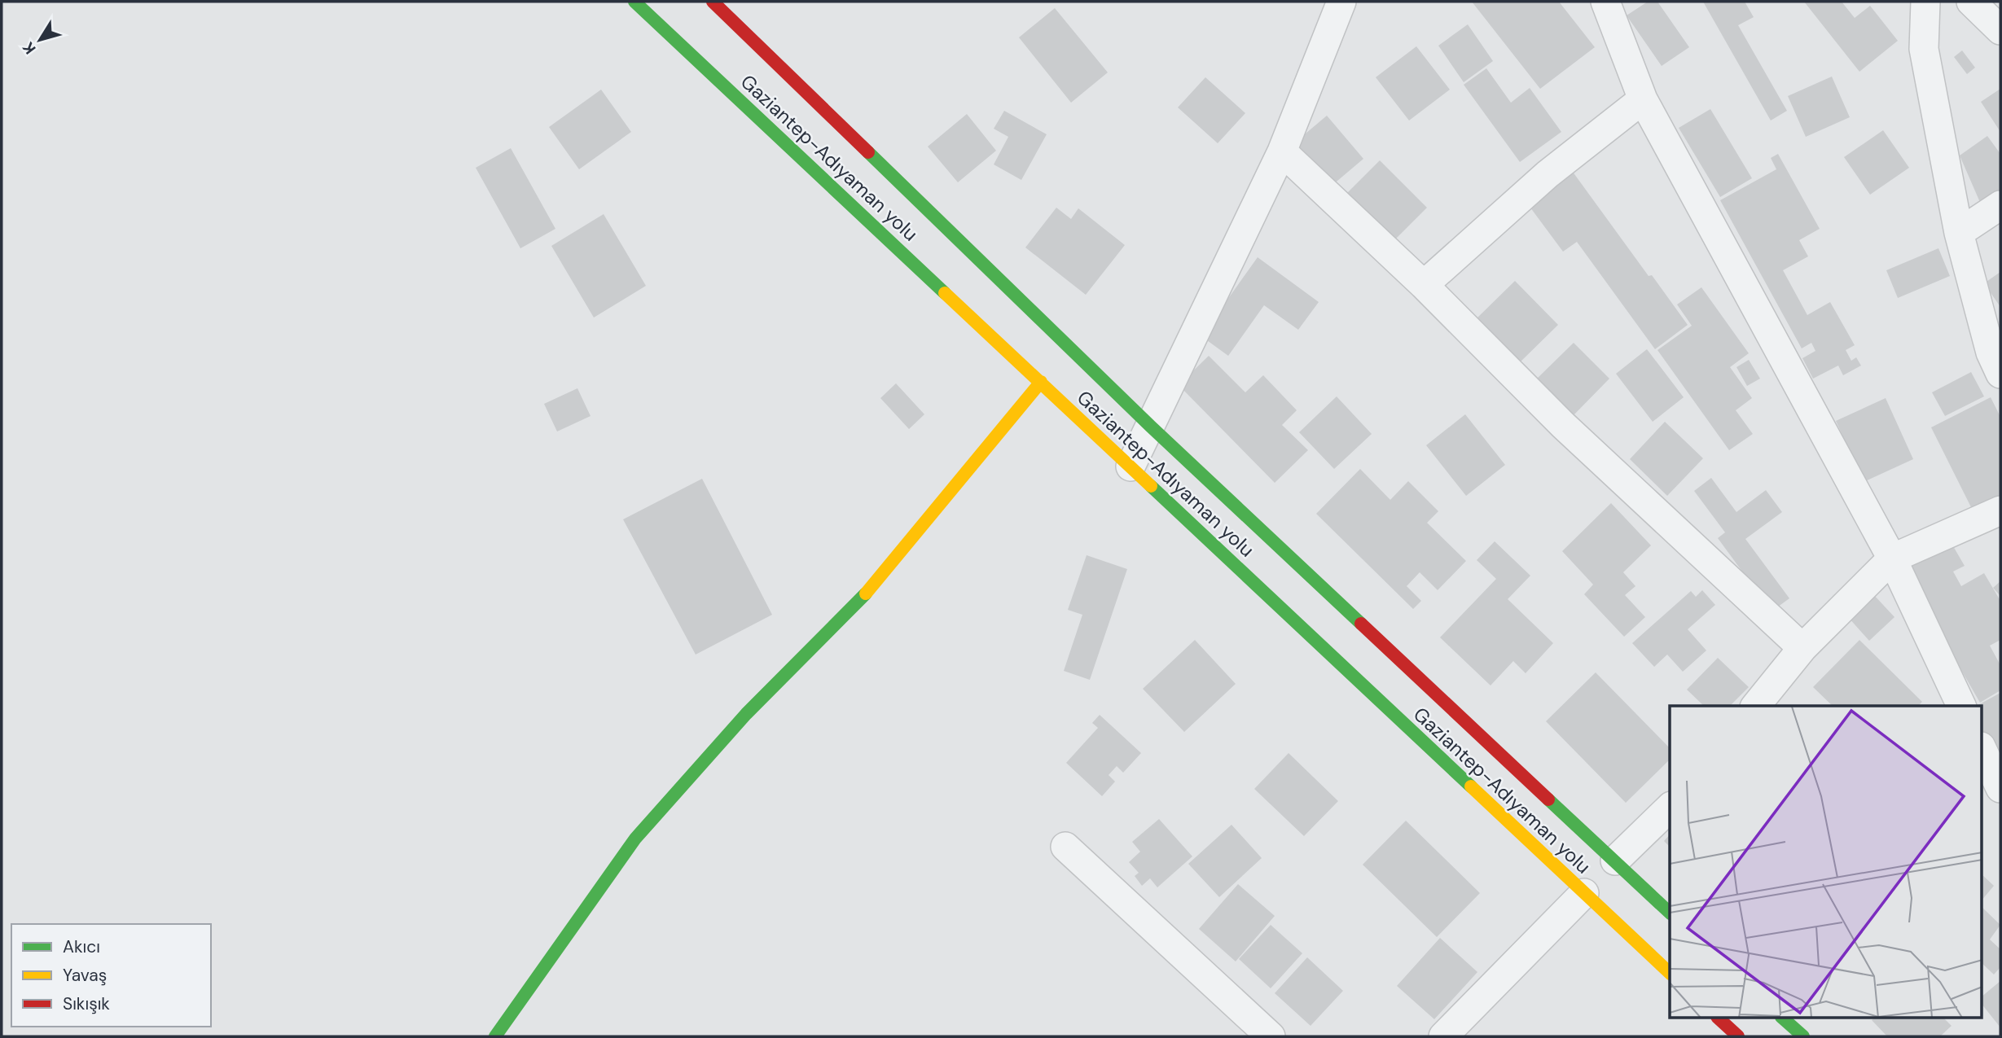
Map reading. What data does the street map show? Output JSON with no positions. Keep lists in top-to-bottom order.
{
  "streets": {
    "main road": ["Gaziantep-Adıyaman yolu"]
  },
  "legend": ["Akıcı", "Yavaş", "Sıkışık"],
  "north": "bottom left"
}
